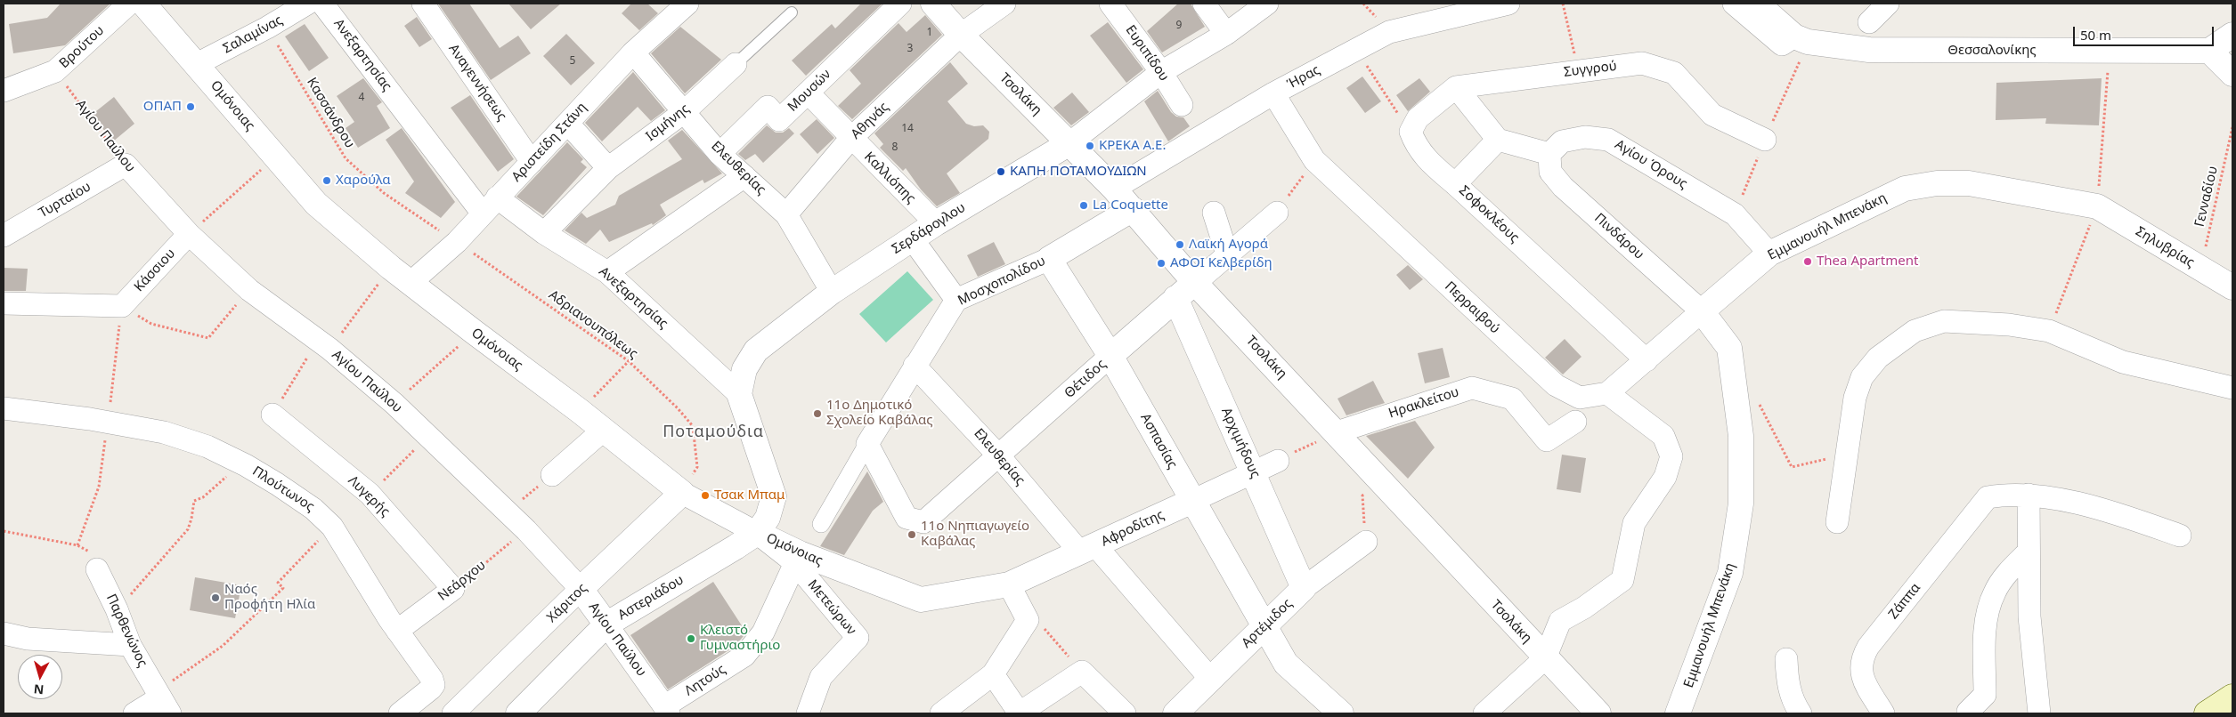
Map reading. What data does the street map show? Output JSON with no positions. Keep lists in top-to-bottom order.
{
  "streets": {
    "street": [
      "Σαλαμίνας",
      "Βρούτου",
      "Θεσσαλονίκης",
      "Ευριπίδου",
      "Ανεξαρτησίας",
      "Συγγρού",
      "Ήρας",
      "Αναγεννήσεως",
      "Μουσών",
      "Τσολάκη",
      "Ομόνοιας",
      "Αθηνάς",
      "Ισμήνης",
      "Αγίου Παύλου",
      "Αριστείδη Στάνη",
      "Αγίου Όρους",
      "Ελευθερίας",
      "Καλλιόπης",
      "Τυρταίου",
      "Σοφοκλέους",
      "Εμμανουήλ Μπενάκη",
      "Σερδάρογλου",
      "Πινδάρου",
      "Σηλυβρίας",
      "Κάσσιου",
      "Μοσχοπολίδου",
      "Περραιβού",
      "Θέτιδος",
      "Ηρακλείτου",
      "Ασπασίας",
      "Αρχιμήδους",
      "Πλούτωνος",
      "Λυγερής",
      "Αφροδίτης",
      "Νεάρχου",
      "Αστεριάδου",
      "Ζάππα",
      "Χάριτος",
      "Μετεώρων",
      "Αρτέμιδος",
      "Παρθενώνος",
      "Λητούς"
    ],
    "path": ["Κασσάνδρου", "Γενναδίου", "Αδριανουπόλεως"]
  },
  "crossings": [
    ["Σαλαμίνας", "Ομόνοιας"],
    ["Σαλαμίνας", "Κασσάνδρου"],
    ["Βρούτου", "Αγίου Παύλου"],
    ["Ευριπίδου", "Σερδάρογλου"],
    ["Ανεξαρτησίας", "Ισμήνης"],
    ["Ανεξαρτησίας", "Αριστείδη Στάνη"],
    ["Ανεξαρτησίας", "Σερδάρογλου"],
    ["Ήρας", "Τσολάκη"],
    ["Ήρας", "Περραιβού"],
    ["Αναγεννήσεως", "Αριστείδη Στάνη"],
    ["Μουσών", "Ελευθερίας"],
    ["Μουσών", "Καλλιόπης"],
    ["Τσολάκη", "Αθηνάς"],
    ["Τσολάκη", "Σερδάρογλου"],
    ["Τσολάκη", "Μοσχοπολίδου"],
    ["Τσολάκη", "Θέτιδος"],
    ["Τσολάκη", "Ηρακλείτου"],
    ["Ομόνοιας", "Αριστείδη Στάνη"],
    ["Ομόνοιας", "Αδριανουπόλεως"],
    ["Ομόνοιας", "Αφροδίτης"],
    ["Ομόνοιας", "Αστεριάδου"],
    ["Ομόνοιας", "Χάριτος"],
    ["Ομόνοιας", "Μετεώρων"],
    ["Ομόνοιας", "Λητούς"],
    ["Κασσάνδρου", "Αριστείδη Στάνη"],
    ["Κασσάνδρου", "Αδριανουπόλεως"],
    ["Αθηνάς", "Ελευθερίας"],
    ["Αθηνάς", "Καλλιόπης"],
    ["Ισμήνης", "Ελευθερίας"],
    ["Αγίου Παύλου", "Τυρταίου"],
    ["Αγίου Παύλου", "Κάσσιου"],
    ["Αγίου Παύλου", "Νεάρχου"],
    ["Αγίου Παύλου", "Αστεριάδου"],
    ["Αγίου Παύλου", "Χάριτος"],
    ["Αγίου Παύλου", "Λητούς"],
    ["Αριστείδη Στάνη", "Ελευθερίας"],
    ["Αριστείδη Στάνη", "Αδριανουπόλεως"],
    ["Αγίου Όρους", "Εμμανουήλ Μπενάκη"],
    ["Αγίου Όρους", "Πινδάρου"],
    ["Ελευθερίας", "Σερδάρογλου"],
    ["Ελευθερίας", "Μοσχοπολίδου"],
    ["Ελευθερίας", "Θέτιδος"],
    ["Ελευθερίας", "Αφροδίτης"],
    ["Ελευθερίας", "Αρτέμιδος"],
    ["Καλλιόπης", "Σερδάρογλου"],
    ["Γενναδίου", "Σηλυβρίας"],
    ["Εμμανουήλ Μπενάκη", "Πινδάρου"],
    ["Εμμανουήλ Μπενάκη", "Σηλυβρίας"],
    ["Μοσχοπολίδου", "Θέτιδος"],
    ["Μοσχοπολίδου", "Ασπασίας"],
    ["Αδριανουπόλεως", "Χάριτος"],
    ["Θέτιδος", "Ασπασίας"],
    ["Θέτιδος", "Αρχιμήδους"],
    ["Ασπασίας", "Αφροδίτης"],
    ["Ασπασίας", "Αρτέμιδος"],
    ["Αρχιμήδους", "Αφροδίτης"],
    ["Αρχιμήδους", "Αρτέμιδος"],
    ["Πλούτωνος", "Νεάρχου"],
    ["Λυγερής", "Νεάρχου"],
    ["Μετεώρων", "Λητούς"]
  ],
  "districts": ["Ποταμούδια"],
  "places": [
    "ΟΠΑΠ",
    "ΚΡΕΚΑ Α.Ε.",
    "ΚΑΠΗ ΠΟΤΑΜΟΥΔΙΩΝ",
    "Χαρούλα",
    "La Coquette",
    "Λαϊκή Αγορά",
    "Thea Apartment",
    "ΑΦΟΙ Κελβερίδη",
    "11ο Δημοτικό Σχολείο Καβάλας",
    "Τσακ Μπαμ",
    "11ο Νηπιαγωγείο Καβάλας",
    "Ναός Προφήτη Ηλία",
    "Κλειστό Γυμναστήριο"
  ],
  "house_numbers": [
    "9",
    "1",
    "3",
    "5",
    "4",
    "14",
    "8"
  ],
  "scale_bar": "50 m",
  "north": "bottom"
}
